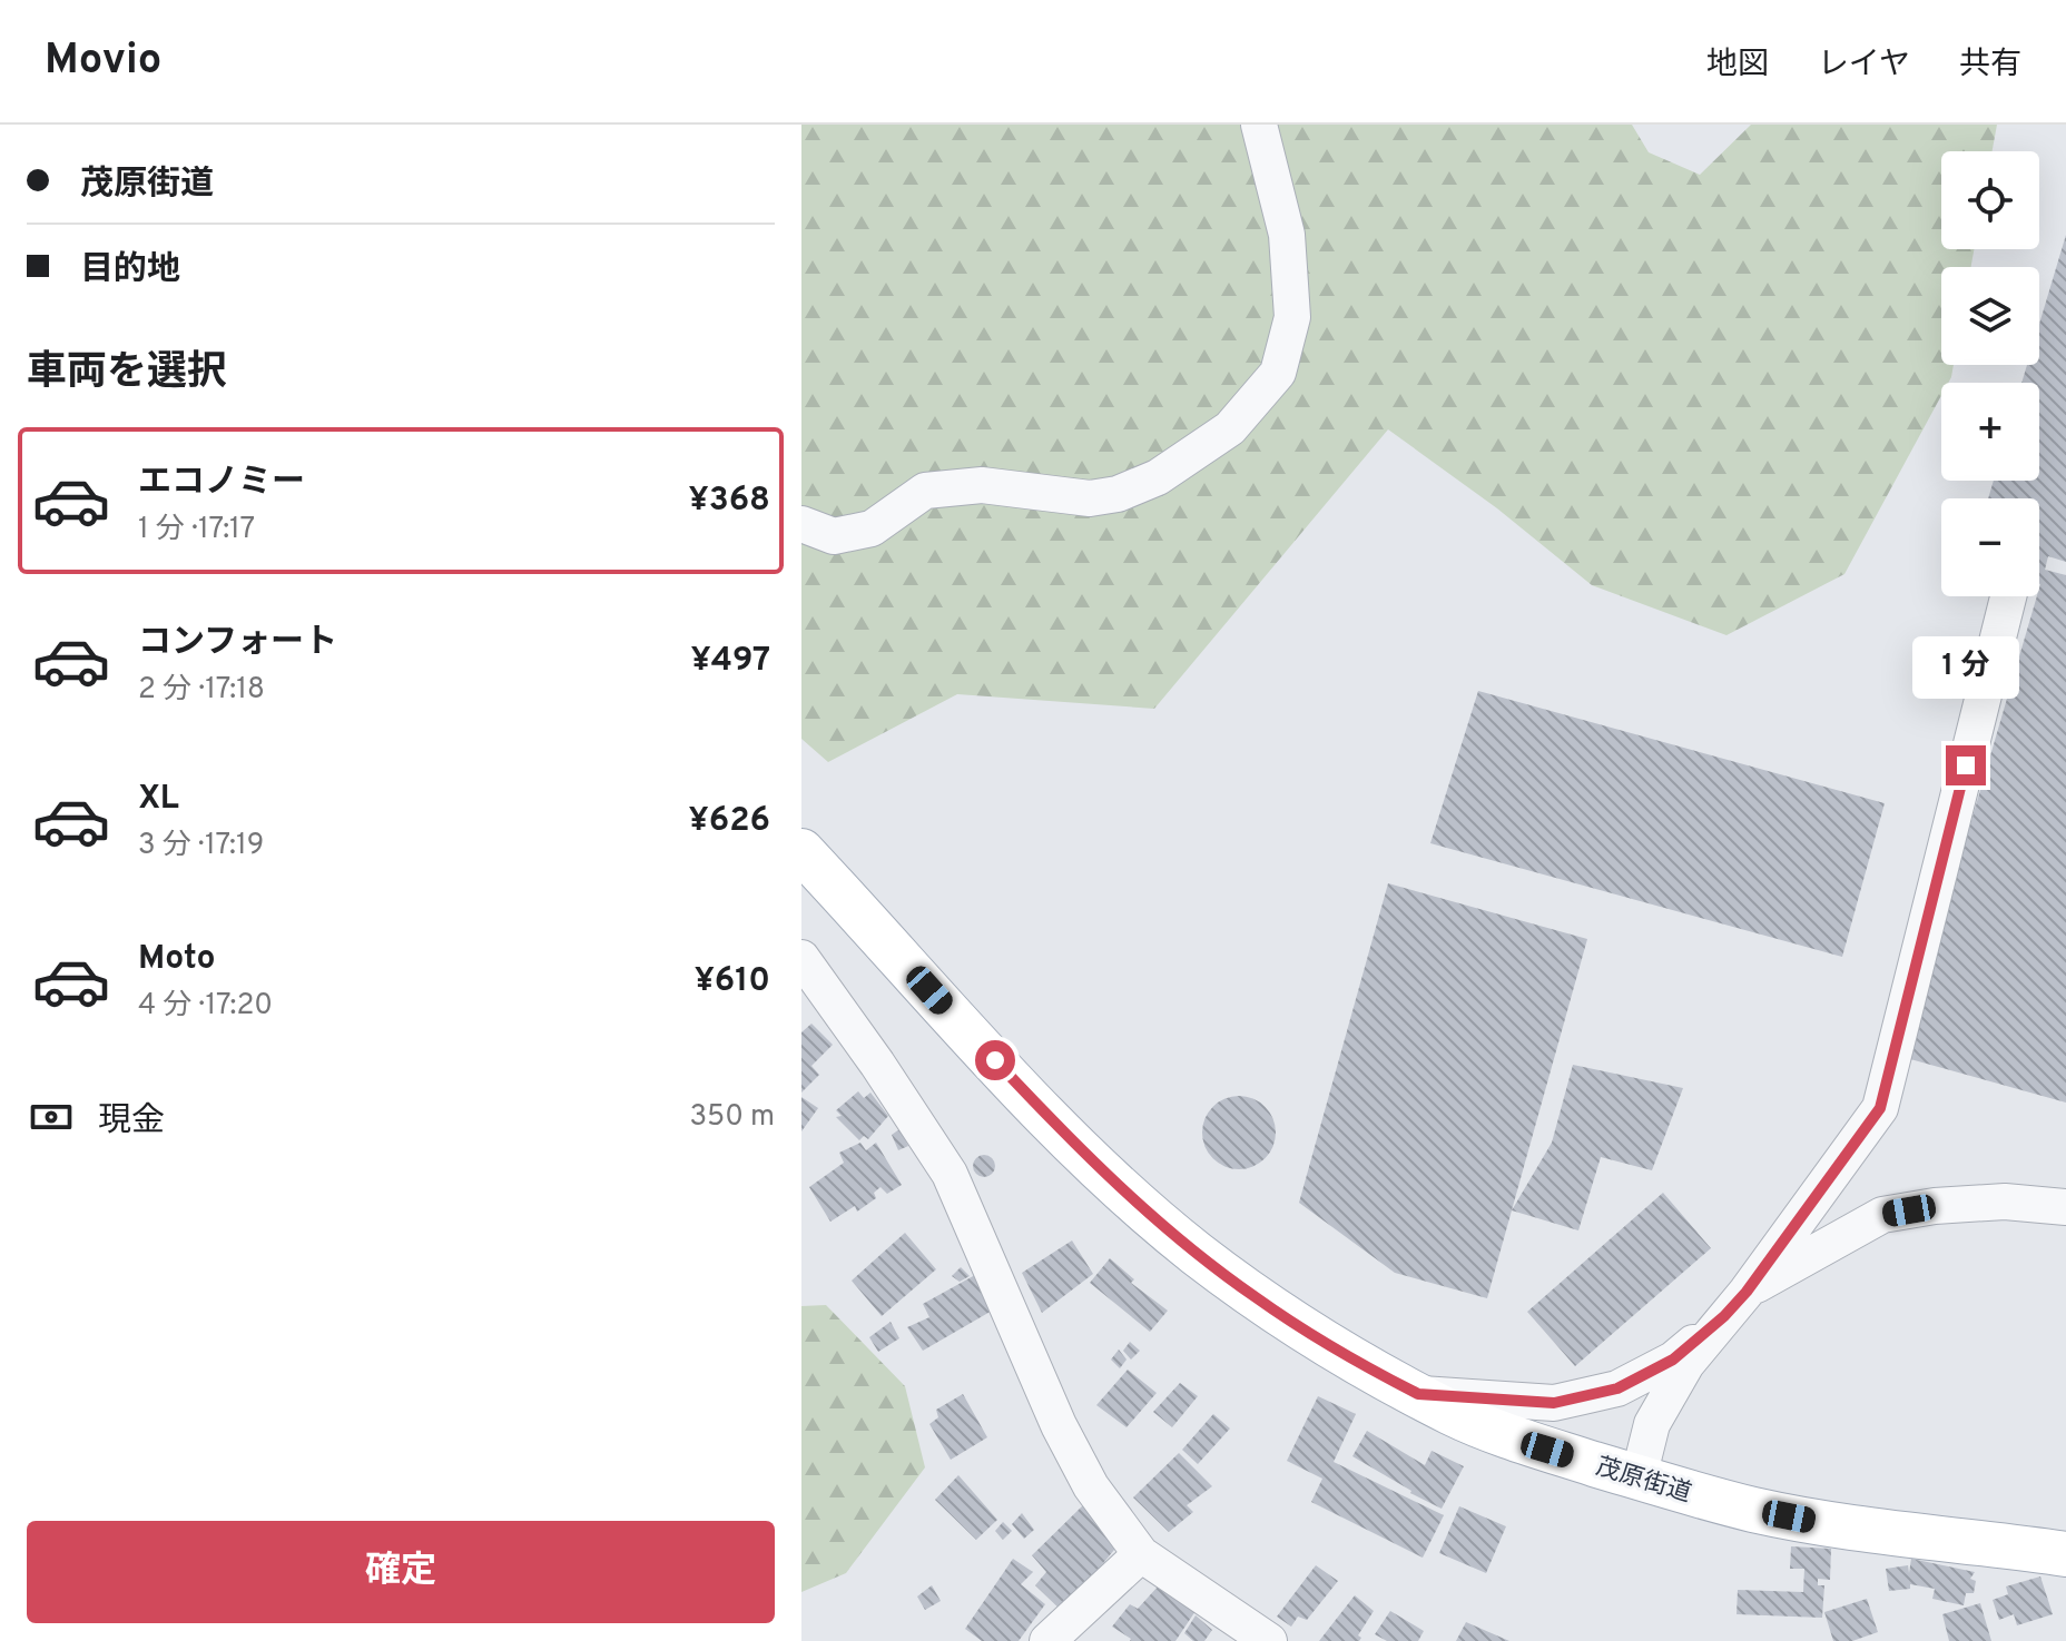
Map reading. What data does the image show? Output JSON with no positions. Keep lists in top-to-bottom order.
{
  "streets": {
    "main road": ["茂原街道"]
  },
  "page": {
    "header": "Movio",
    "nav": ["地図", "レイヤ", "共有"],
    "banner": ["茂原街道", "目的地"],
    "map_buttons": ["+", "−"],
    "heading": "車両を選択",
    "list": [
      {
        "name": "エコノミー",
        "note": "1 分 · 17:17",
        "value": "¥368"
      },
      {
        "name": "コンフォート",
        "note": "2 分 · 17:18",
        "value": "¥497"
      },
      {
        "name": "XL",
        "note": "3 分 · 17:19",
        "value": "¥626"
      },
      {
        "name": "Moto",
        "note": "4 分 · 17:20",
        "value": "¥610"
      }
    ],
    "bubble": "1 分",
    "pay": ["現金", "350 m"],
    "buttons": "確定"
  }
}
